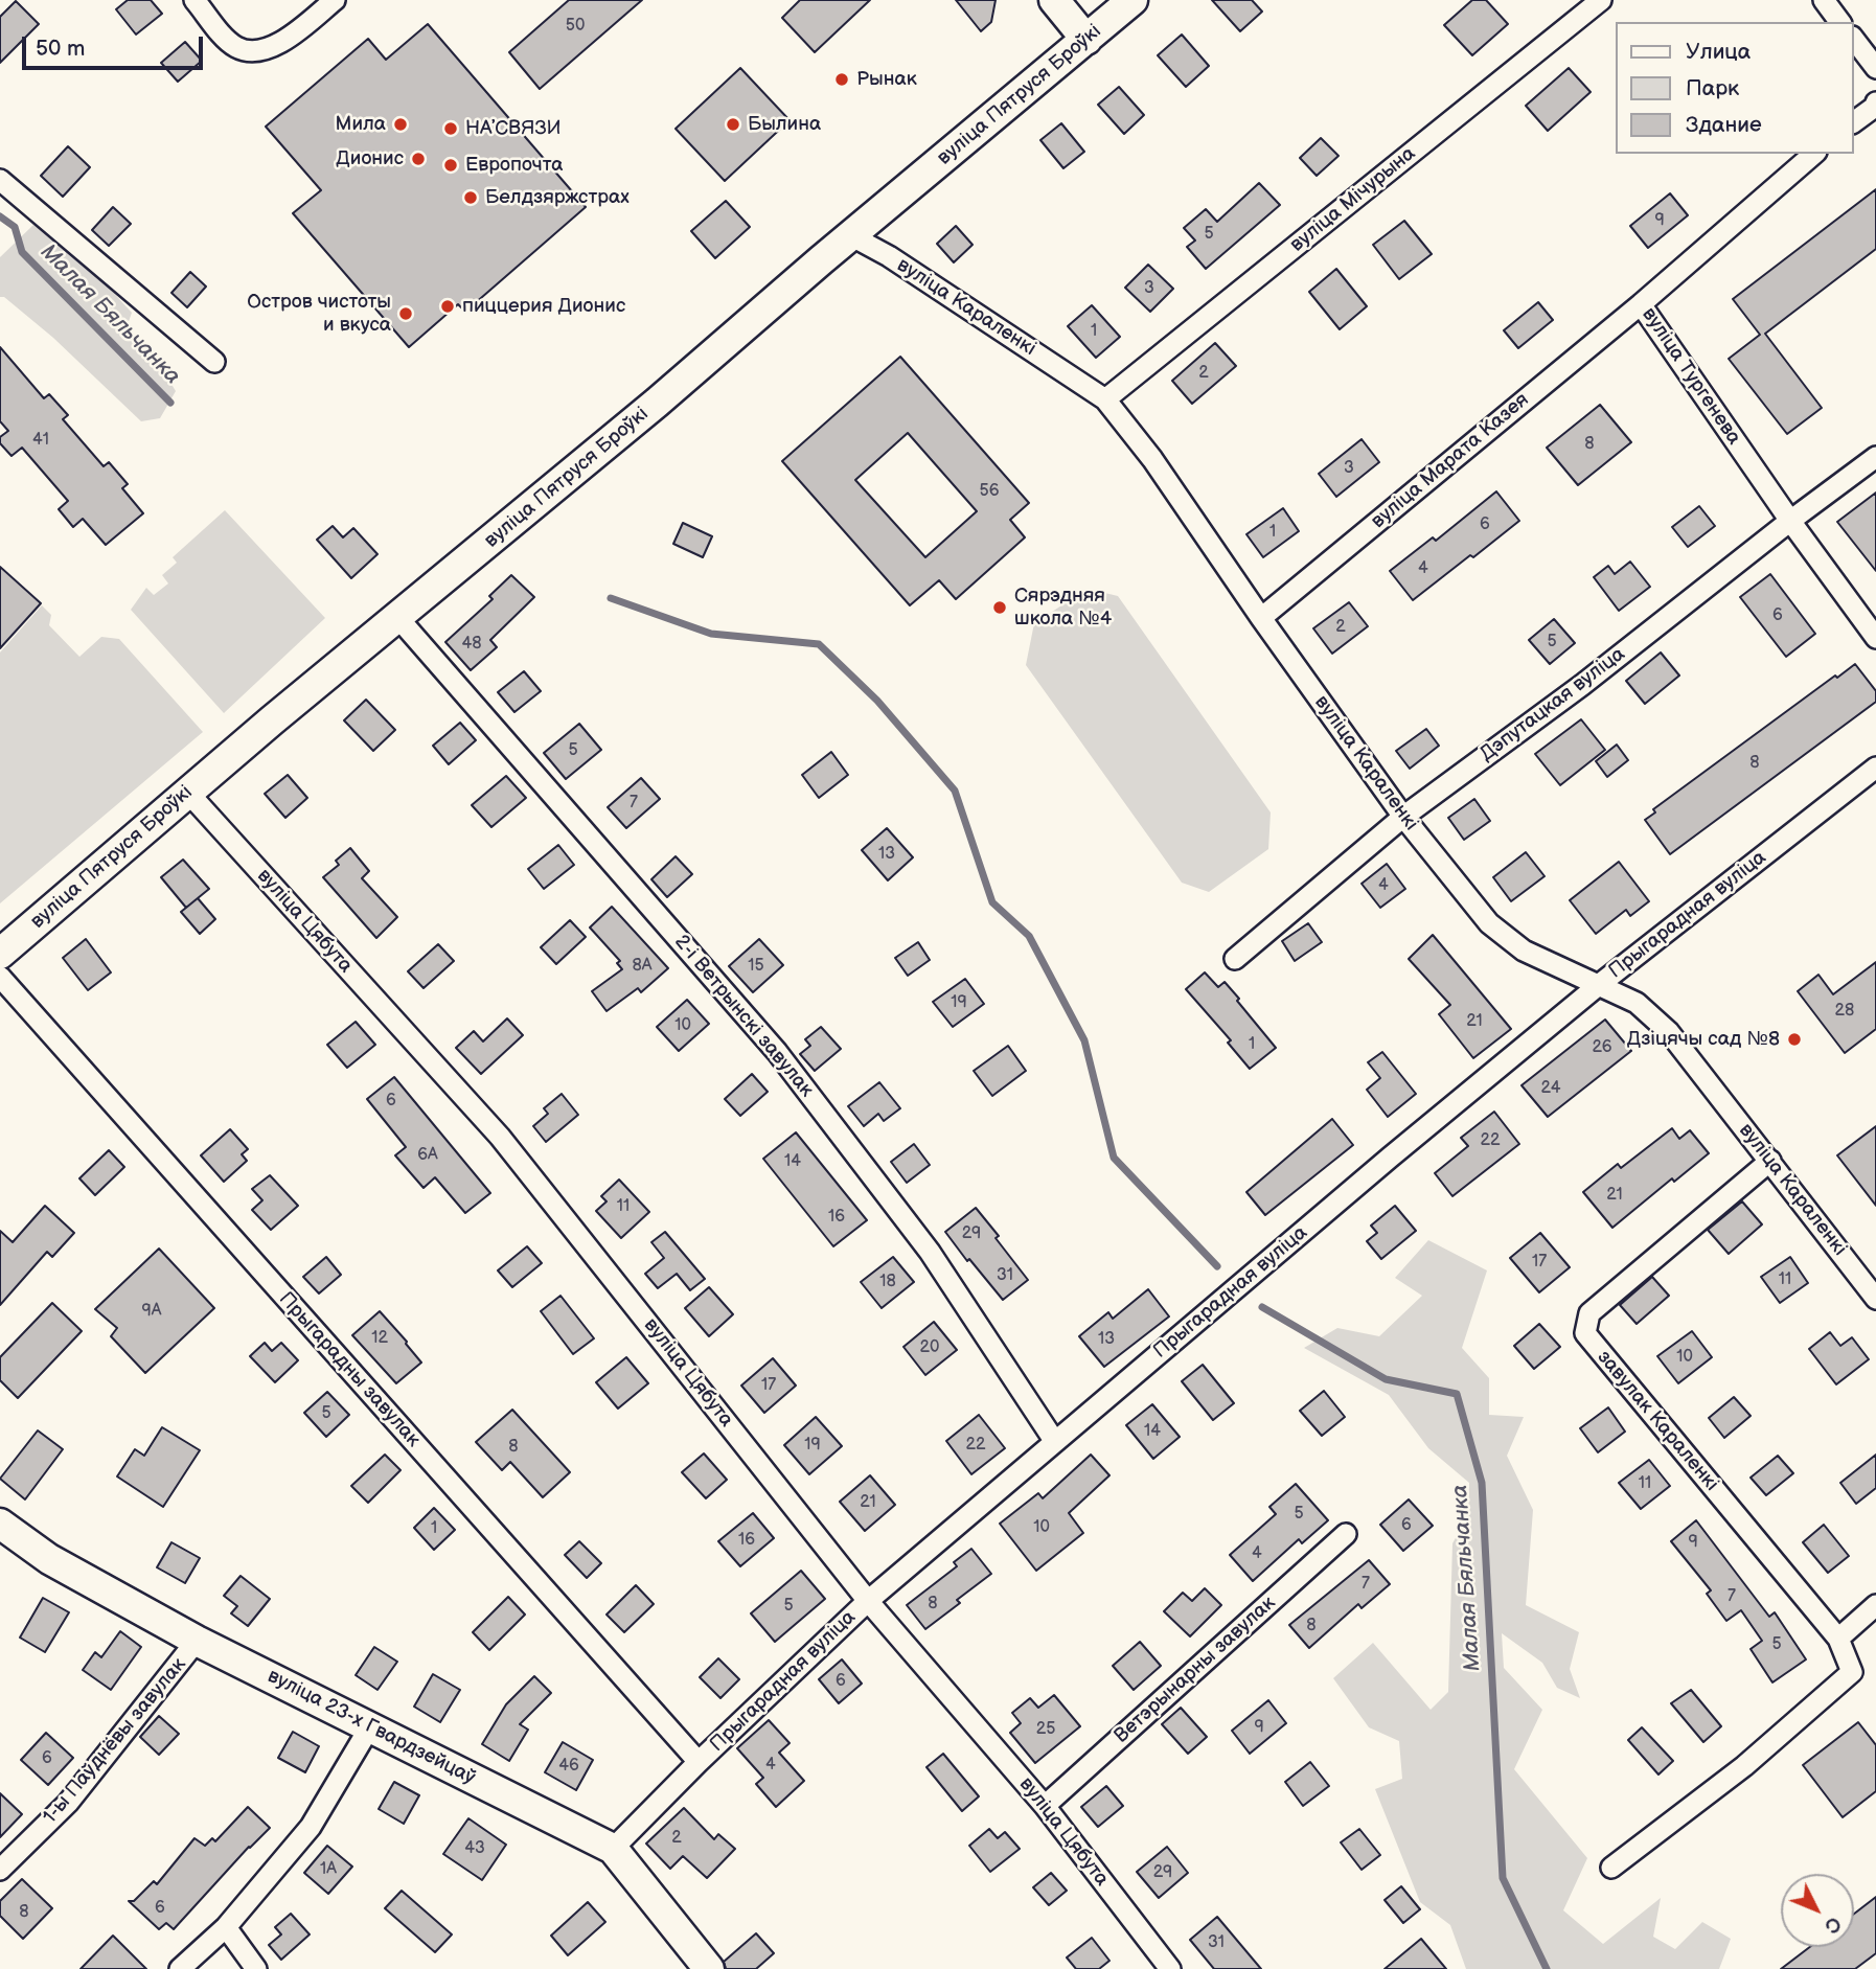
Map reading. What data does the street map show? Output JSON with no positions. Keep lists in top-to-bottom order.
{
  "streets": {
    "main road": ["вуліца Пятруся Броўкі", "вуліца 23-х Гвардзейцаў"],
    "street": [
      "вуліца Мічурына",
      "вуліца Караленкі",
      "вуліца Тургенева",
      "вуліца Марата Казея",
      "Дэпутацкая вуліца",
      "Прыгарадная вуліца",
      "вуліца Цябута",
      "2-і Ветрынскі завулак",
      "Прыгарадны завулак",
      "завулак Караленкі",
      "Ветэрынарны завулак",
      "1-ы Паўднёвы завулак"
    ]
  },
  "crossings": [
    ["вуліца Пятруся Броўкі", "вуліца Караленкі"],
    ["вуліца Пятруся Броўкі", "вуліца Цябута"],
    ["вуліца Пятруся Броўкі", "2-і Ветрынскі завулак"],
    ["вуліца Мічурына", "вуліца Караленкі"],
    ["вуліца Караленкі", "вуліца Марата Казея"],
    ["вуліца Караленкі", "Дэпутацкая вуліца"],
    ["вуліца Караленкі", "Прыгарадная вуліца"],
    ["вуліца Караленкі", "завулак Караленкі"],
    ["вуліца Тургенева", "вуліца Марата Казея"],
    ["вуліца Тургенева", "Дэпутацкая вуліца"],
    ["Прыгарадная вуліца", "вуліца Цябута"],
    ["Прыгарадная вуліца", "2-і Ветрынскі завулак"],
    ["Прыгарадная вуліца", "Прыгарадны завулак"],
    ["Прыгарадная вуліца", "вуліца 23-х Гвардзейцаў"],
    ["вуліца Цябута", "Ветэрынарны завулак"],
    ["вуліца 23-х Гвардзейцаў", "1-ы Паўднёвы завулак"]
  ],
  "water": ["Малая Бяльчанка"],
  "places": [
    "Рынак",
    "Мила",
    "Былина",
    "НАʼСВЯЗИ",
    "Дионис",
    "Европочта",
    "Белдзяржстрах",
    "пиццерия Дионис",
    "Остров чистоты и вкуса",
    "Сярэдняя школа №4",
    "Дзіцячы сад №8"
  ],
  "house_numbers": [
    "50",
    "9",
    "5",
    "3",
    "1",
    "2",
    "41",
    "8",
    "3",
    "56",
    "6",
    "1",
    "4",
    "6",
    "2",
    "5",
    "48",
    "5",
    "8",
    "7",
    "13",
    "4",
    "8А",
    "15",
    "19",
    "28",
    "21",
    "10",
    "1",
    "26",
    "24",
    "6",
    "22",
    "6А",
    "14",
    "21",
    "11",
    "16",
    "29",
    "17",
    "31",
    "11",
    "18",
    "9А",
    "12",
    "13",
    "20",
    "10",
    "17",
    "5",
    "14",
    "19",
    "22",
    "8",
    "11",
    "21",
    "5",
    "6",
    "10",
    "1",
    "16",
    "9",
    "4",
    "7",
    "7",
    "8",
    "5",
    "8",
    "5",
    "6",
    "9",
    "25",
    "6",
    "4",
    "46",
    "2",
    "43",
    "1А",
    "29",
    "6",
    "8",
    "31"
  ],
  "legend": ["Улица", "Парк", "Здание"],
  "scale_bar": "50 m",
  "north": "bottom right"
}
